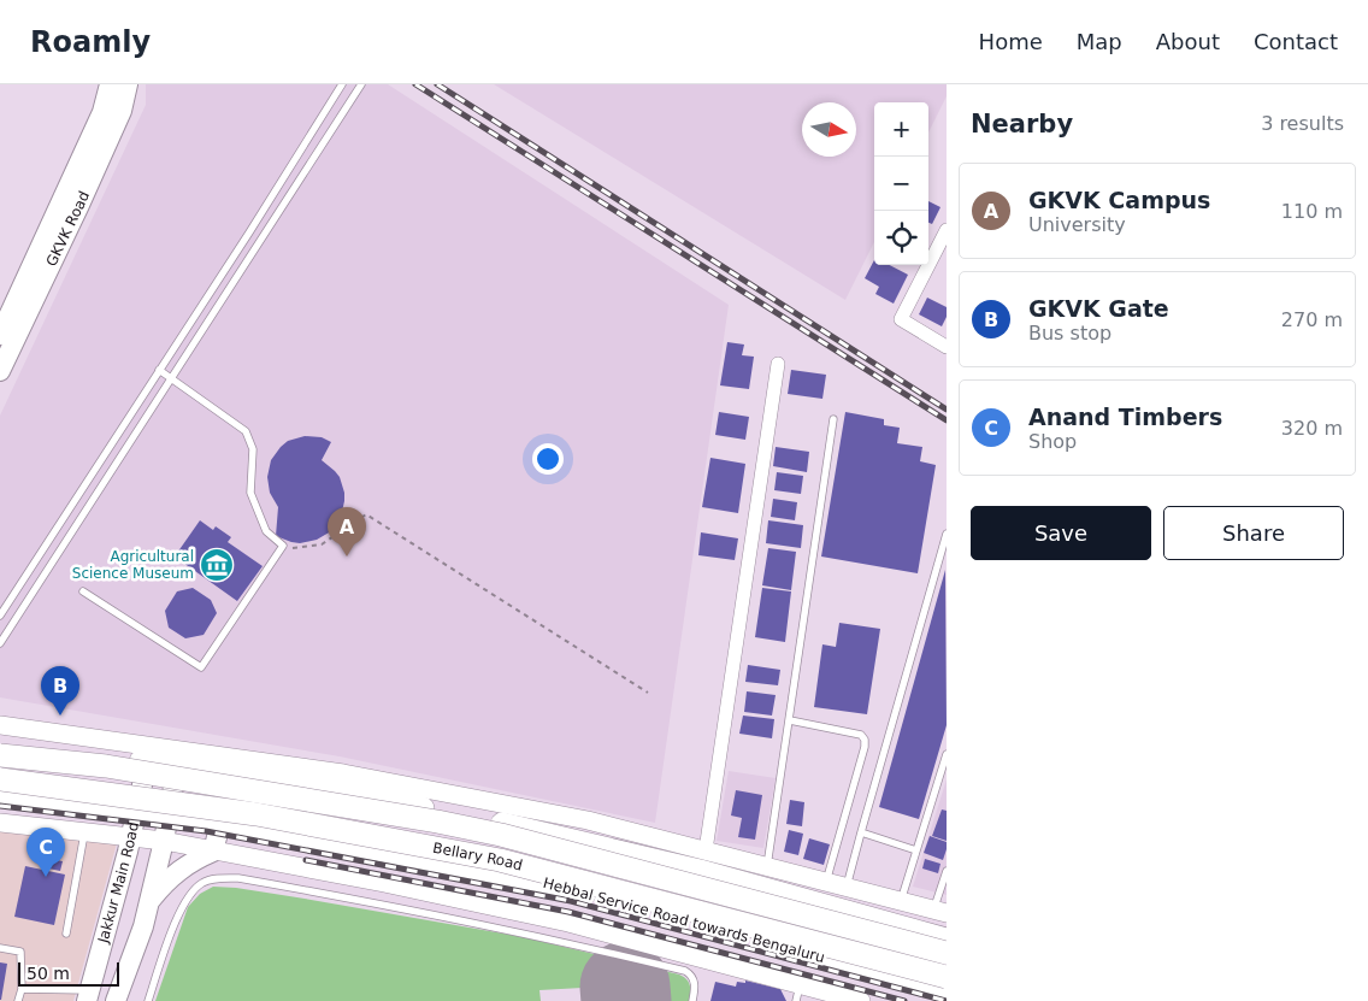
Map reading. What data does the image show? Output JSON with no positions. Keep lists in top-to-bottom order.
{
  "streets": {
    "highway": ["Bellary Road", "Hebbal Service Road towards Bengaluru"],
    "main road": ["GKVK Road", "Jakkur Main Road"]
  },
  "crossings": [
    ["Jakkur Main Road", "Hebbal Service Road towards Bengaluru"]
  ],
  "places": {
    "museum": ["Agricultural Science Museum"]
  },
  "scale_bar": "50 m",
  "north": "right",
  "page": {
    "header": "Roamly",
    "nav": [
      "Home",
      "Map",
      "About",
      "Contact"
    ],
    "heading": ["Nearby", "3 results"],
    "map_buttons": ["+", "−"],
    "list": [
      {
        "mark": "A",
        "name": "GKVK Campus",
        "note": "University",
        "value": "110 m"
      },
      {
        "mark": "B",
        "name": "GKVK Gate",
        "note": "Bus stop",
        "value": "270 m"
      },
      {
        "mark": "C",
        "name": "Anand Timbers",
        "note": "Shop",
        "value": "320 m"
      }
    ],
    "buttons": ["Save", "Share"],
    "pins": ["A", "B", "C"],
    "scale": "50 m"
  }
}
